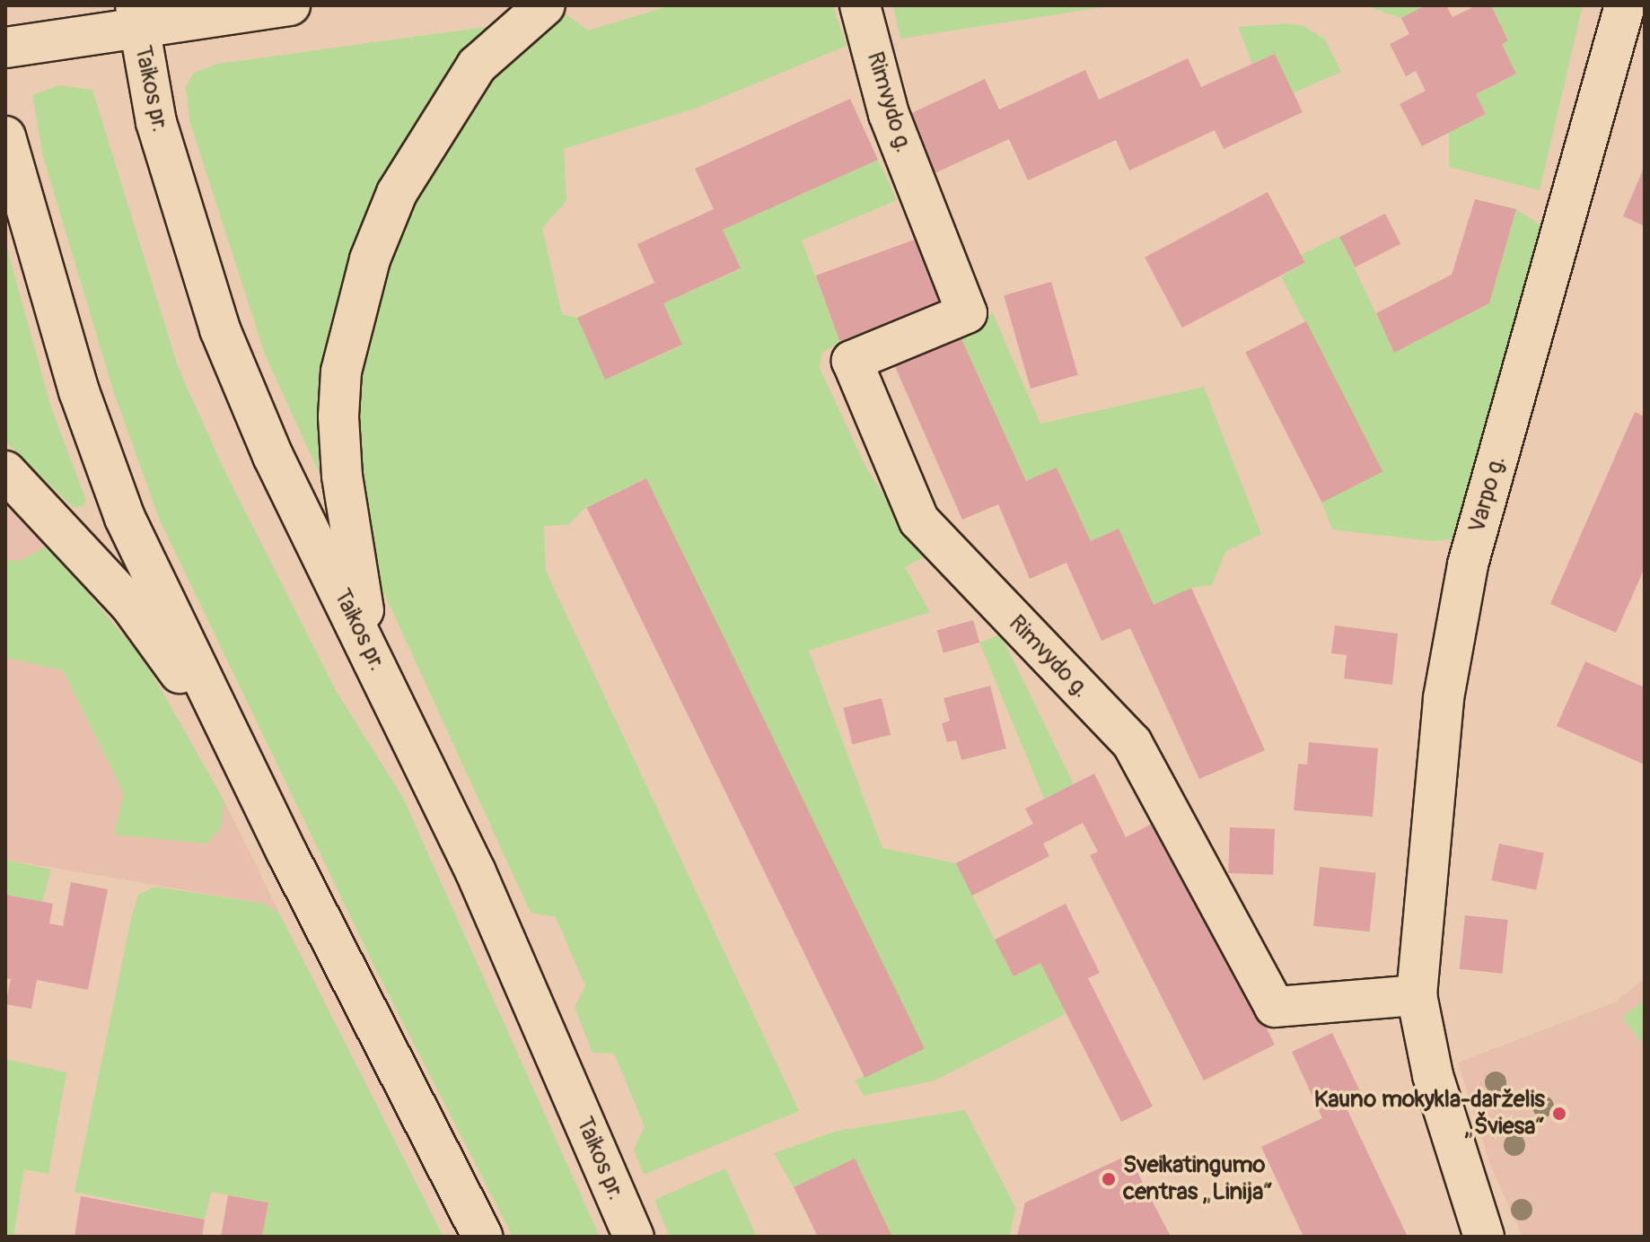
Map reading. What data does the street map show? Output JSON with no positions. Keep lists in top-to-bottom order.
{
  "streets": {
    "main road": ["Taikos pr.", "Rimvydo g.", "Varpo g."]
  },
  "crossings": [
    ["Rimvydo g.", "Varpo g."]
  ],
  "places": ["Kauno mokykla-darželis „Šviesa“", "Sveikatingumo centras „Linija“"]
}
